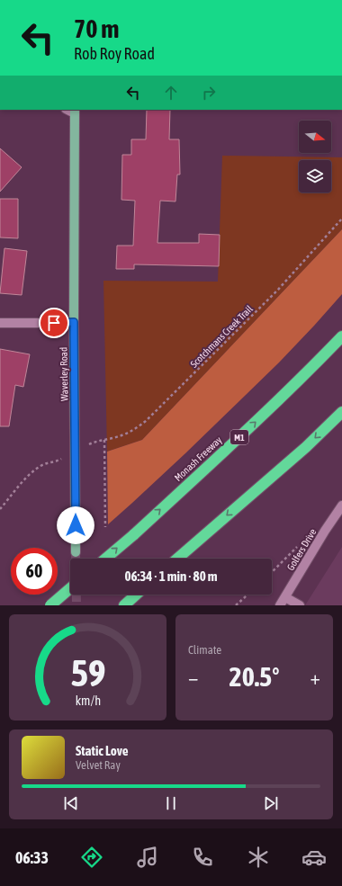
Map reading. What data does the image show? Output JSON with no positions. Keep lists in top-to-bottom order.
{
  "streets": {
    "highway": ["M1", "Monash Freeway"],
    "main road": ["Waverley Road"],
    "street": ["Golfers Drive"],
    "path": ["Scotchmans Creek Trail"]
  },
  "north": "right",
  "page": {
    "turn": ["70 m", "Rob Roy Road"],
    "limit": "60",
    "trip": "06:34 · 1 min · 80 m",
    "tile": "Climate",
    "heat": ["−", "20.5°", "+"],
    "song": ["Static Love", "Velvet Ray"],
    "tabs": "06:33",
    "gauge": ["59", "km/h"]
  }
}
